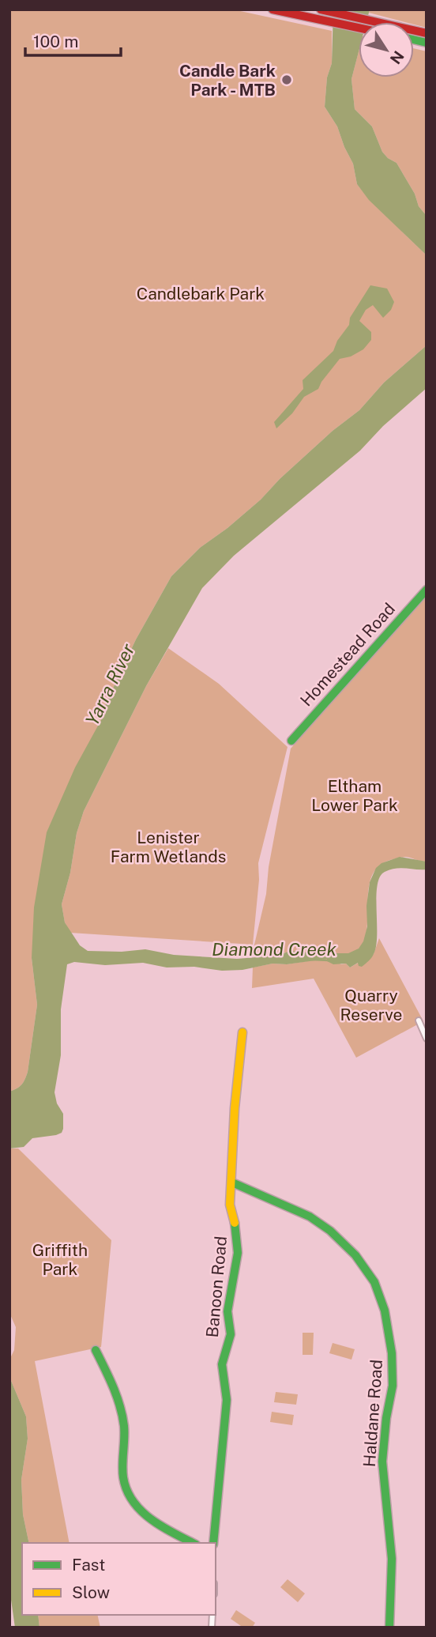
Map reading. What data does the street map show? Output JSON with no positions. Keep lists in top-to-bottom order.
{
  "streets": {
    "street": ["Homestead Road", "Banoon Road", "Haldane Road"]
  },
  "crossings": [
    ["Banoon Road", "Haldane Road"]
  ],
  "water": ["Yarra River", "Diamond Creek"],
  "parks": [
    "Candlebark Park",
    "Eltham Lower Park",
    "Lenister Farm Wetlands",
    "Quarry Reserve",
    "Griffith Park"
  ],
  "places": ["Candle Bark Park - MTB"],
  "legend": ["Fast", "Slow"],
  "scale_bar": "100 m",
  "north": "bottom right"
}
